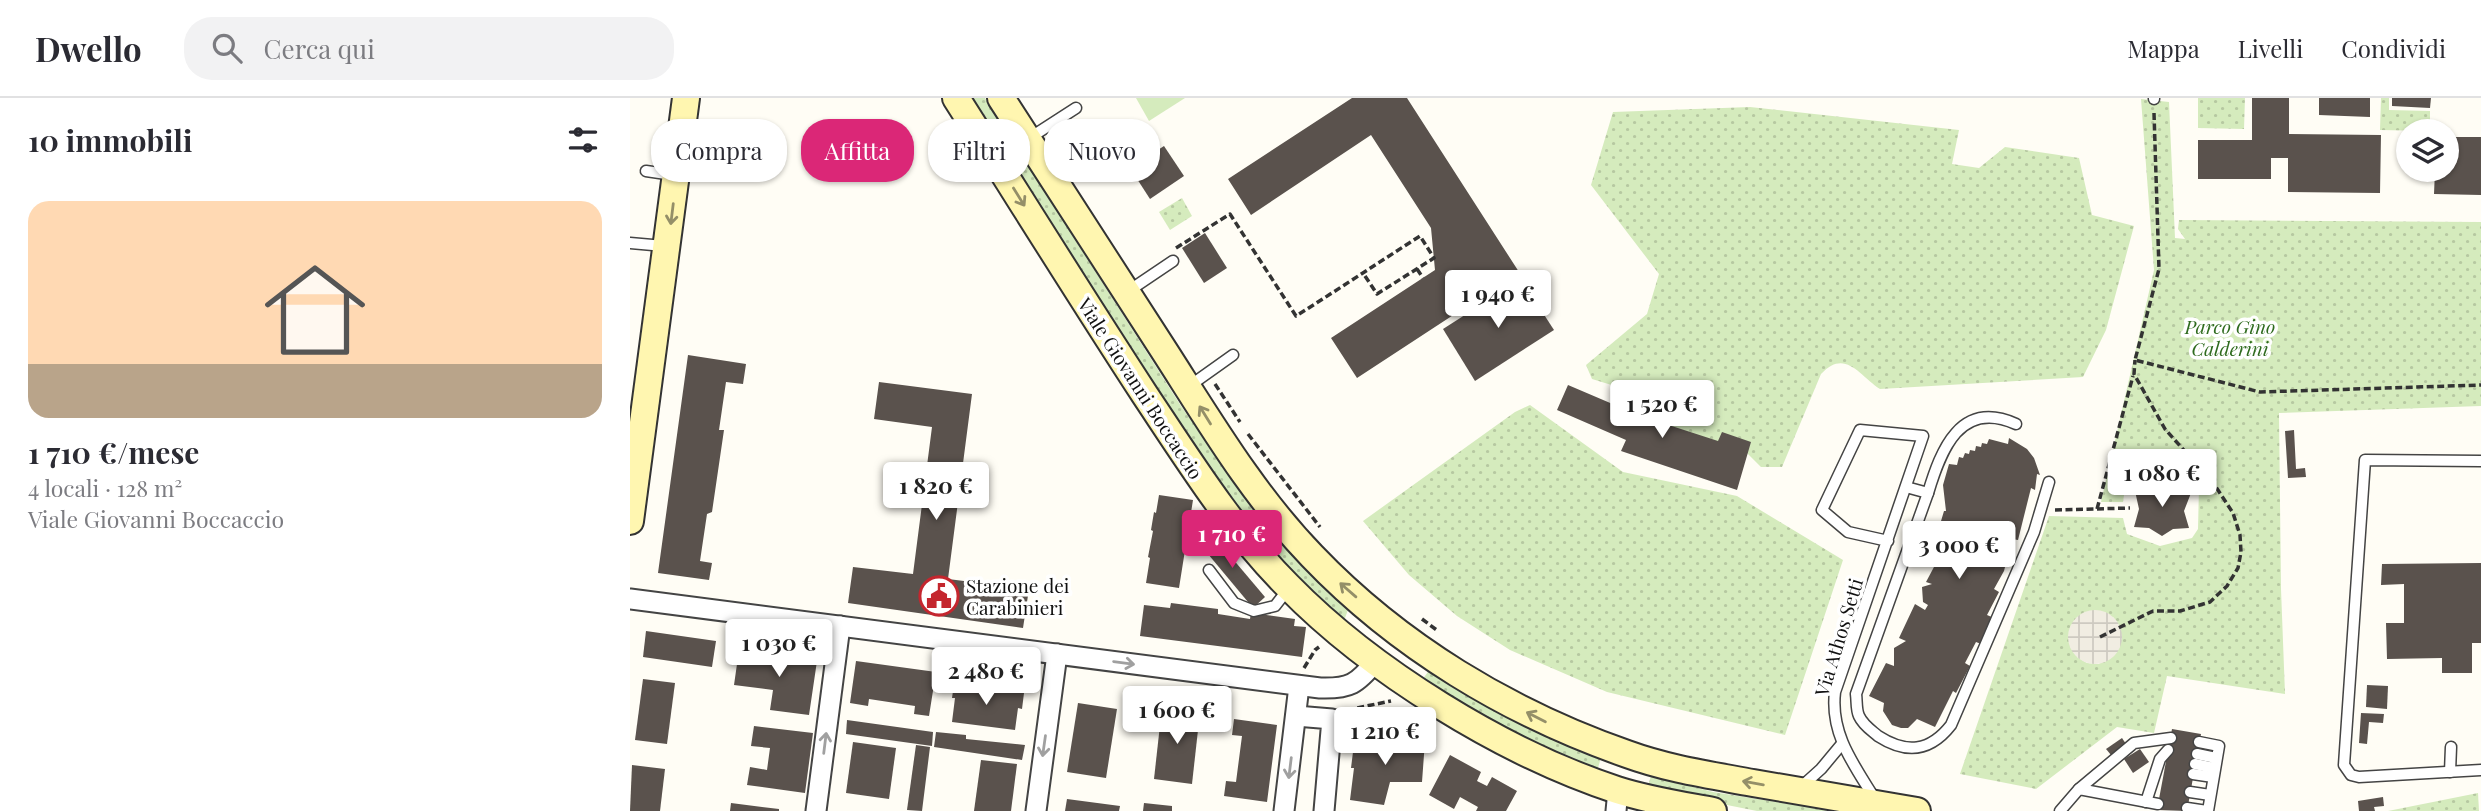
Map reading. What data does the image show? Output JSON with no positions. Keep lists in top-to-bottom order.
{
  "streets": {
    "main road": ["Viale Giovanni Boccaccio"],
    "lane": ["Via Athos Setti"]
  },
  "crossings": [
    ["Viale Giovanni Boccaccio", "Via Athos Setti"]
  ],
  "parks": ["Parco Gino Calderini"],
  "places": {
    "public building": ["Stazione dei Carabinieri"]
  },
  "page": {
    "header": "Dwello",
    "search": "Cerca qui",
    "nav": ["Mappa", "Livelli", "Condividi"],
    "heading": "10 immobili",
    "chip": [
      "Compra",
      "Affitta",
      "Filtri",
      "Nuovo"
    ],
    "list": [
      {
        "name": "1 710 €/mese",
        "note": "4 locali · 128 m² · Viale Giovanni Boccaccio"
      }
    ],
    "price": [
      "1 940 €",
      "1 520 €",
      "1 080 €",
      "1 820 €",
      "1 710 €",
      "3 000 €",
      "1 030 €",
      "2 480 €",
      "1 600 €",
      "1 210 €"
    ]
  }
}
